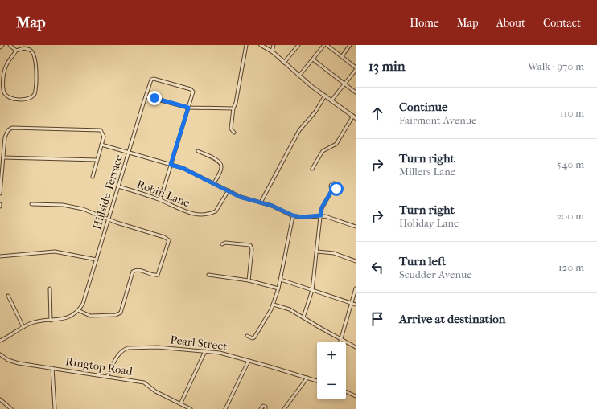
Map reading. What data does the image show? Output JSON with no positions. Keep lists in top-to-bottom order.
{
  "streets": {
    "street": [
      "Hillside Terrace",
      "Robin Lane",
      "Pearl Street",
      "Ringtop Road"
    ]
  },
  "crossings": [
    ["Hillside Terrace", "Robin Lane"],
    ["Pearl Street", "Ringtop Road"]
  ],
  "page": {
    "header": "Map",
    "nav": [
      "Home",
      "Map",
      "About",
      "Contact"
    ],
    "heading": ["13 min", "Walk · 970 m"],
    "list": [
      ["Continue", "Fairmont Avenue", "110 m"],
      ["Turn right", "Millers Lane", "540 m"],
      ["Turn right", "Holiday Lane", "200 m"],
      ["Turn left", "Scudder Avenue", "120 m"],
      "Arrive at destination"
    ],
    "map_buttons": ["+", "−"]
  }
}
